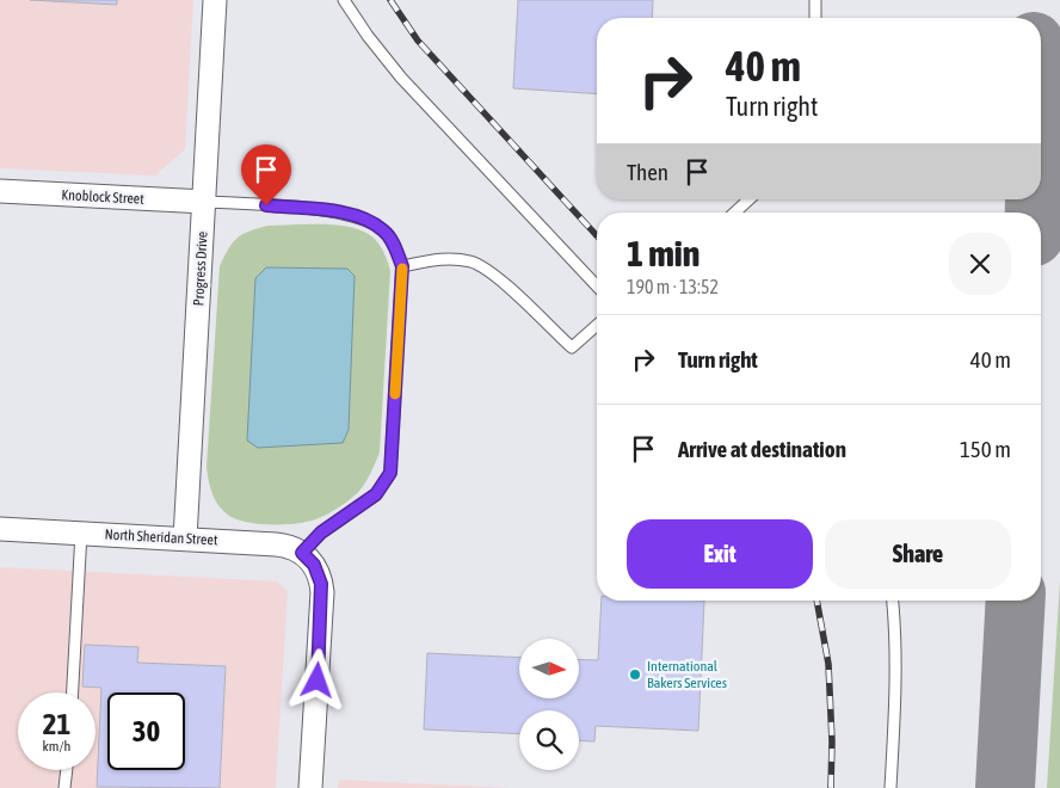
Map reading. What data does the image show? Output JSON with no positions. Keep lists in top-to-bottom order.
{
  "streets": {
    "street": ["Knoblock Street", "Progress Drive", "North Sheridan Street"]
  },
  "crossings": [
    ["Knoblock Street", "Progress Drive"],
    ["Progress Drive", "North Sheridan Street"]
  ],
  "places": ["International Bakers Services"],
  "north": "right",
  "page": {
    "turn": ["40 m", "Turn right"],
    "then": "Then",
    "heading": ["1 min", "190 m · 13:52"],
    "list": [
      {
        "name": "Turn right",
        "value": "40 m"
      },
      {
        "name": "Arrive at destination",
        "value": "150 m"
      }
    ],
    "buttons": ["Exit", "Share"],
    "speed": "21 km/h",
    "limit": "30"
  }
}
